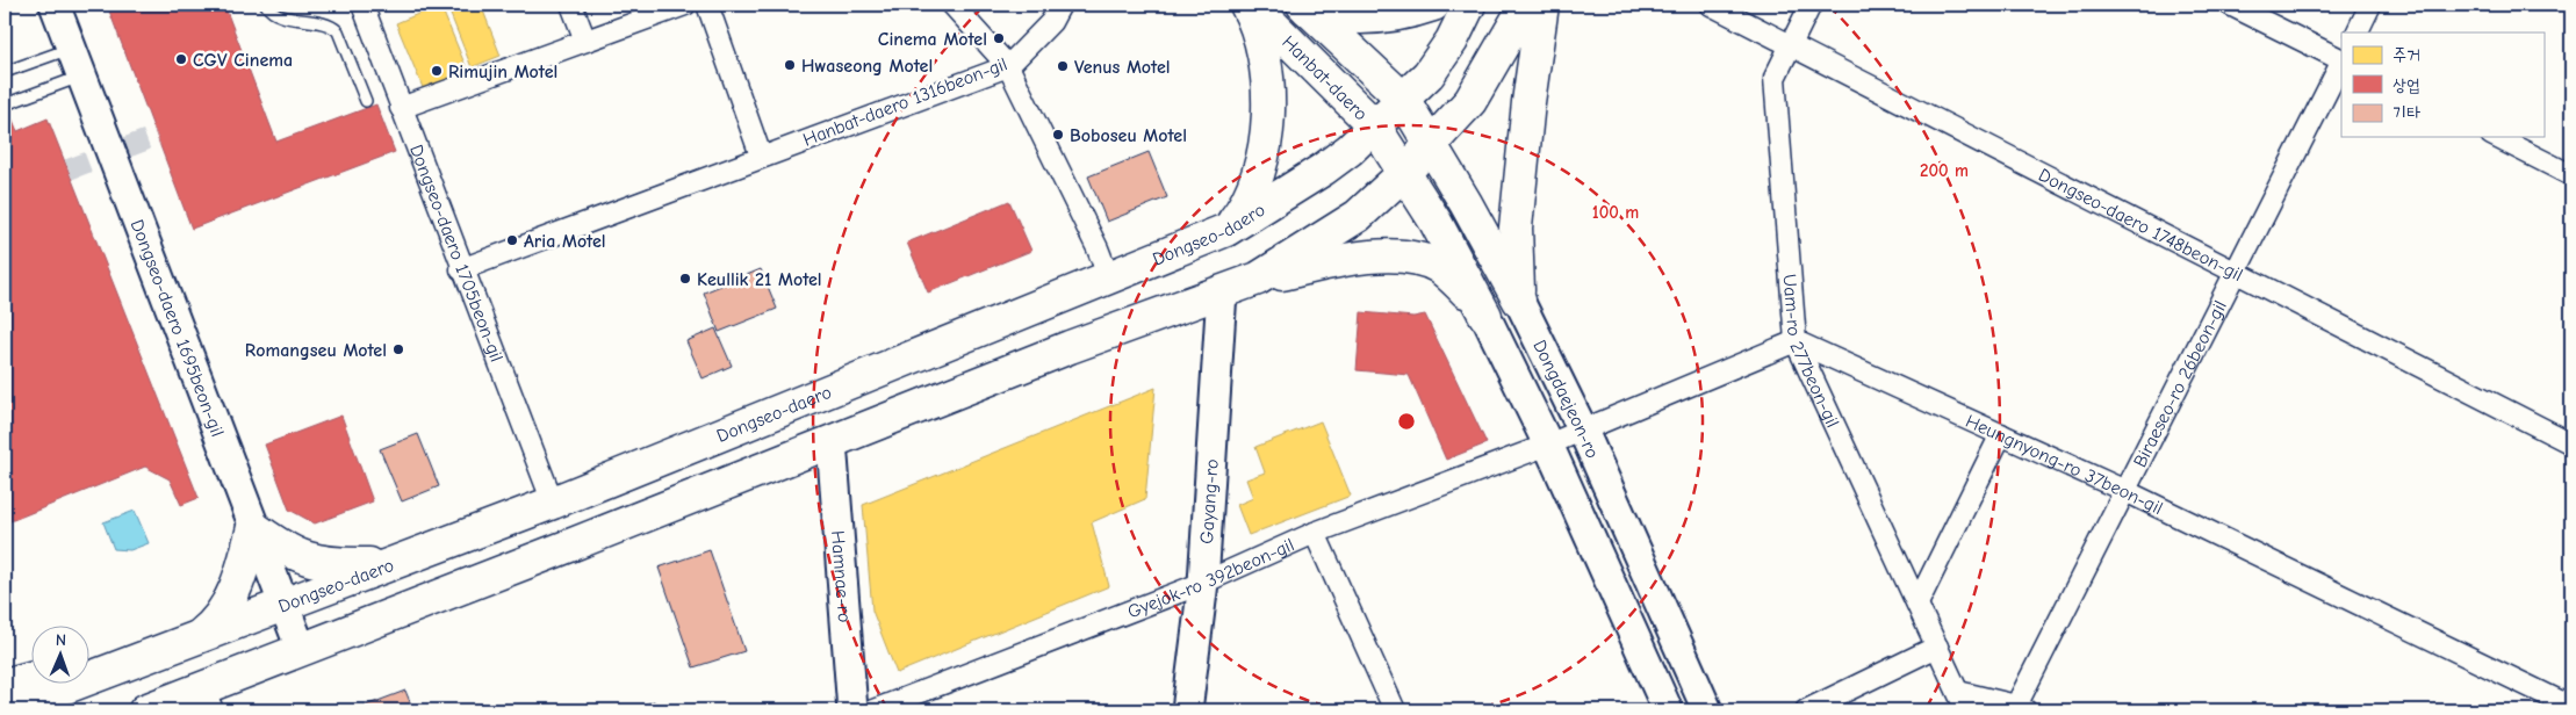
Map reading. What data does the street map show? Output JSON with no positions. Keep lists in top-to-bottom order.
{
  "streets": {
    "main road": ["Hanbat-daero", "Dongseo-daero", "Dongdaejeon-ro"],
    "street": [
      "Hanbat-daero 1316beon-gil",
      "Dongseo-daero 1748beon-gil",
      "Dongseo-daero 1705beon-gil",
      "Dongseo-daero 1695beon-gil",
      "Uam-ro 277beon-gil",
      "Biraeseo-ro 26beon-gil",
      "Heungnyong-ro 37beon-gil",
      "Gayang-ro",
      "Hamnae-ro",
      "Gyejok-ro 392beon-gil"
    ]
  },
  "crossings": [
    ["Hanbat-daero", "Dongseo-daero"],
    ["Hanbat-daero", "Dongdaejeon-ro"],
    ["Hanbat-daero 1316beon-gil", "Dongseo-daero 1705beon-gil"],
    ["Dongseo-daero 1748beon-gil", "Uam-ro 277beon-gil"],
    ["Dongseo-daero 1748beon-gil", "Biraeseo-ro 26beon-gil"],
    ["Dongseo-daero", "Dongseo-daero 1705beon-gil"],
    ["Dongseo-daero", "Dongseo-daero 1695beon-gil"],
    ["Dongseo-daero", "Dongdaejeon-ro"],
    ["Uam-ro 277beon-gil", "Heungnyong-ro 37beon-gil"],
    ["Biraeseo-ro 26beon-gil", "Heungnyong-ro 37beon-gil"],
    ["Dongdaejeon-ro", "Gyejok-ro 392beon-gil"],
    ["Gayang-ro", "Gyejok-ro 392beon-gil"]
  ],
  "places": [
    "Cinema Motel",
    "CGV Cinema",
    "Hwaseong Motel",
    "Venus Motel",
    "Rimujin Motel",
    "Boboseu Motel",
    "Aria Motel",
    "Keullik 21 Motel",
    "Romangseu Motel"
  ],
  "legend": ["주거", "상업", "기타"],
  "north": "top",
  "rings": ["200 m", "100 m"]
}
